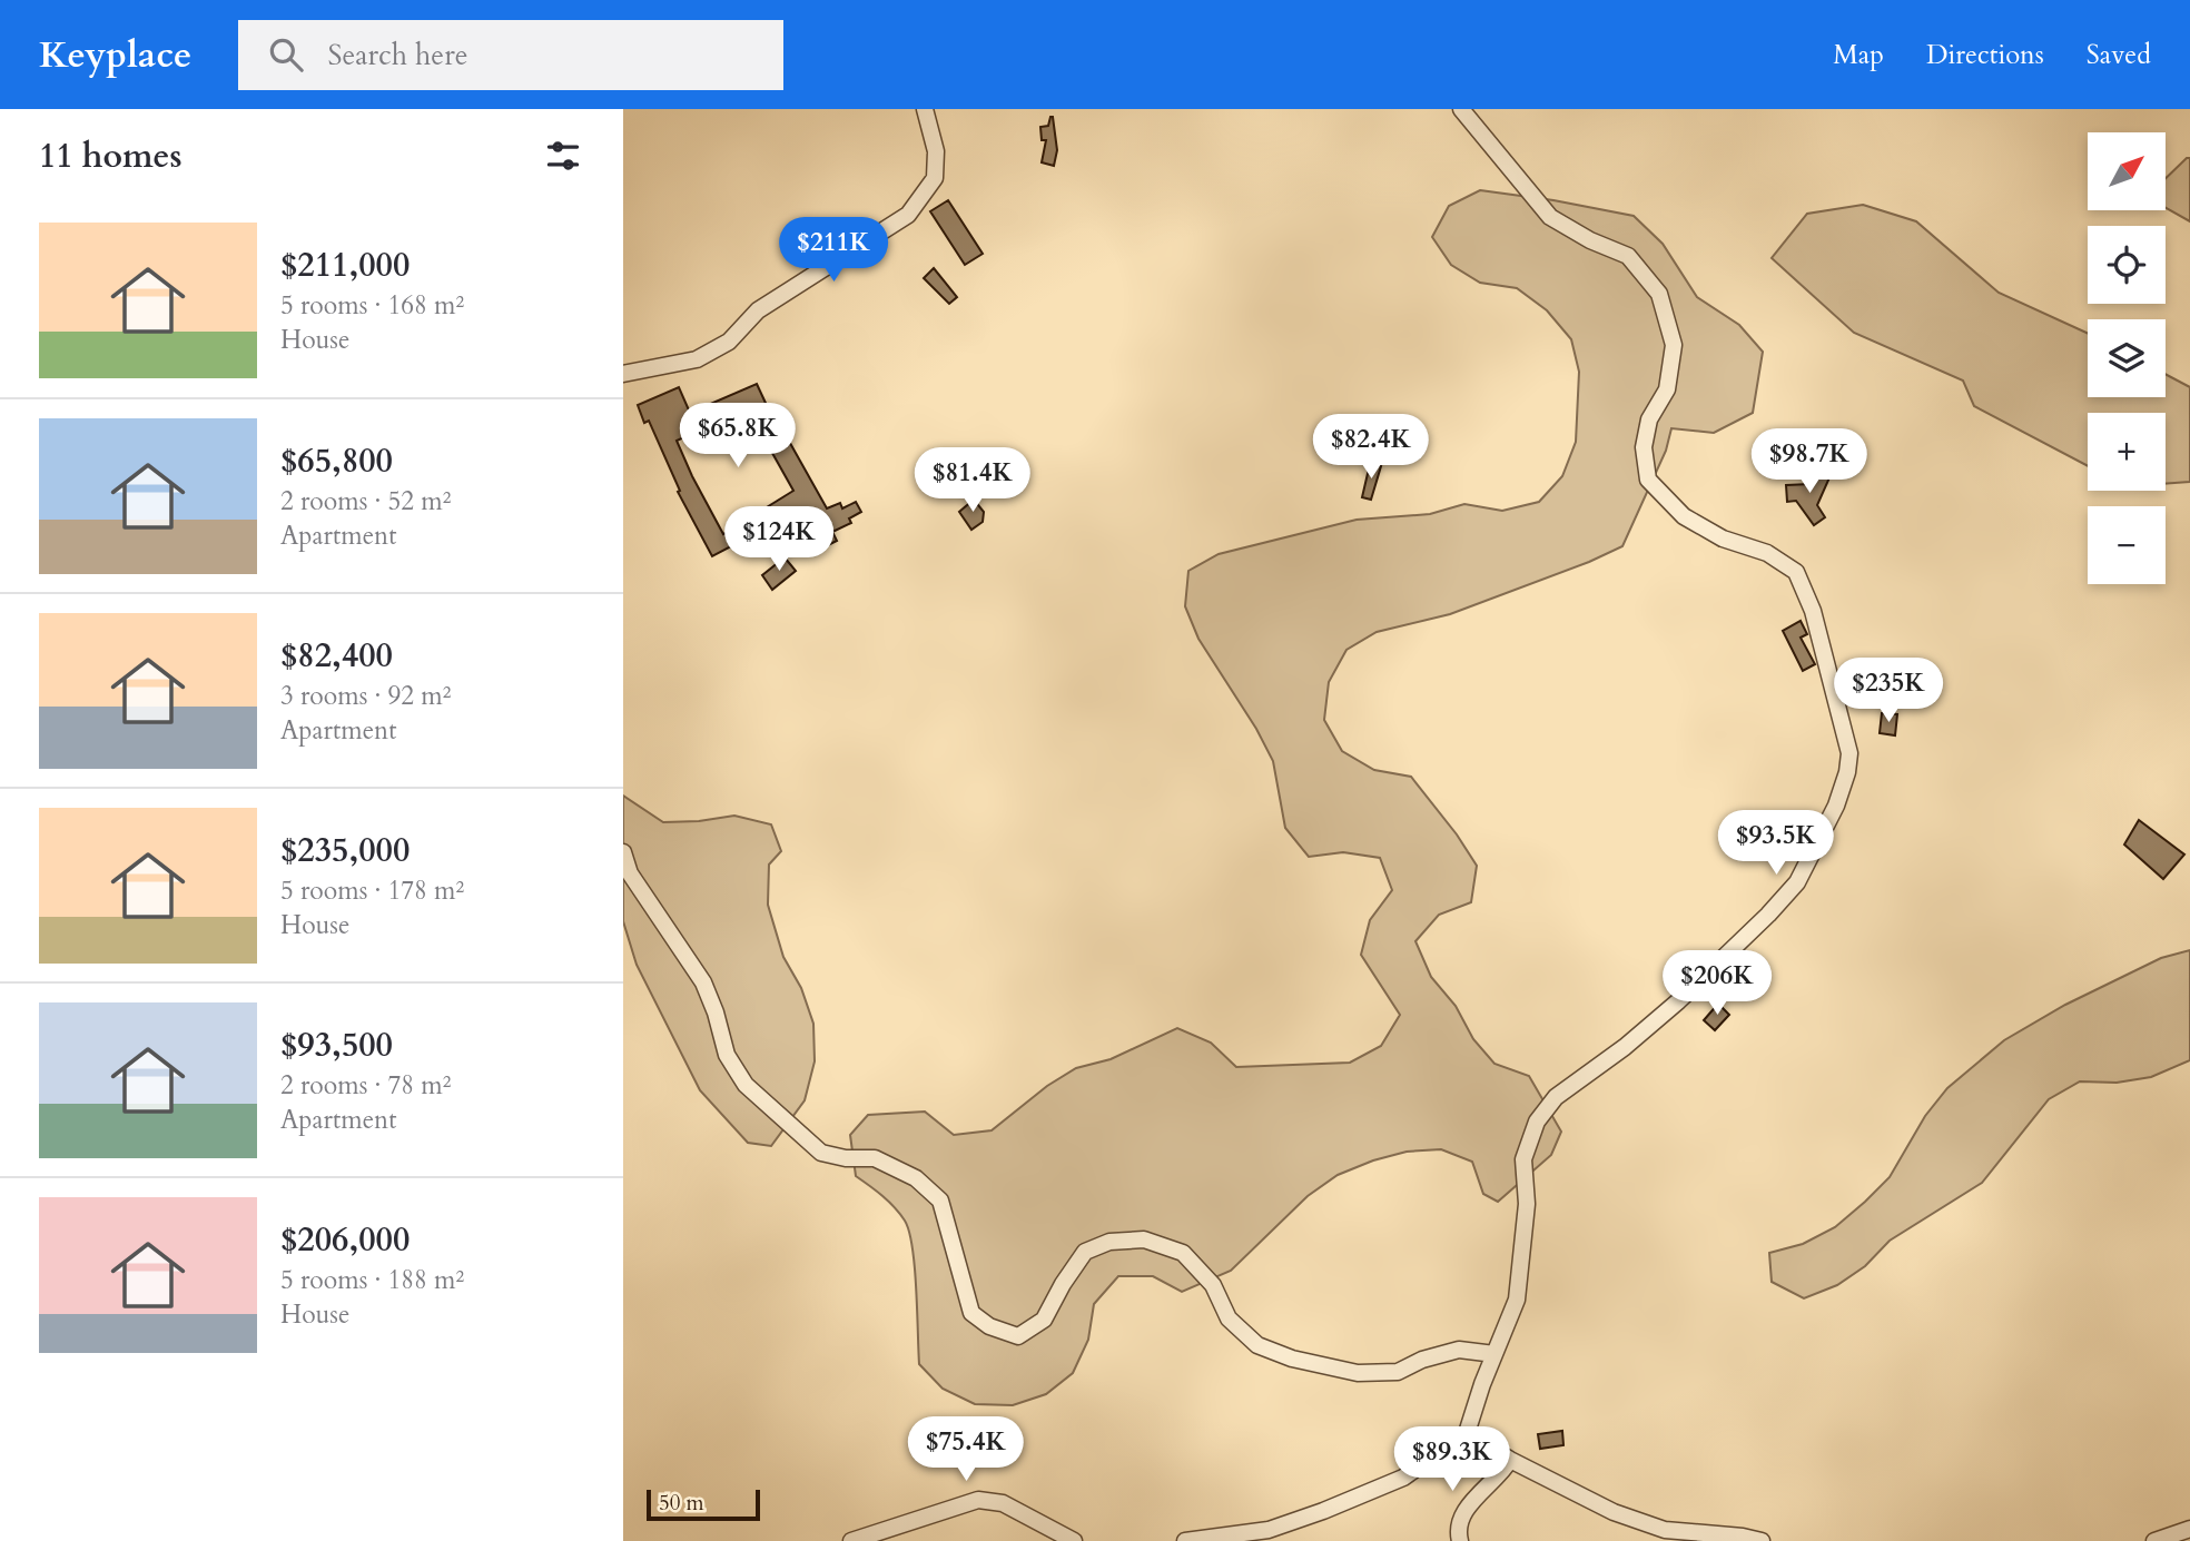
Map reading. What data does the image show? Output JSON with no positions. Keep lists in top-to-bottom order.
{
  "scale_bar": "50 m",
  "north": "top right",
  "page": {
    "header": "Keyplace",
    "search": "Search here",
    "nav": ["Map", "Directions", "Saved"],
    "heading": "11 homes",
    "map_buttons": ["+", "−"],
    "list": [
      {
        "name": "$211,000",
        "note": "5 rooms · 168 m² · House"
      },
      {
        "name": "$65,800",
        "note": "2 rooms · 52 m² · Apartment"
      },
      {
        "name": "$82,400",
        "note": "3 rooms · 92 m² · Apartment"
      },
      {
        "name": "$235,000",
        "note": "5 rooms · 178 m² · House"
      },
      {
        "name": "$93,500",
        "note": "2 rooms · 78 m² · Apartment"
      },
      {
        "name": "$206,000",
        "note": "5 rooms · 188 m² · House"
      }
    ],
    "price": [
      "$211K",
      "$65.8K",
      "$82.4K",
      "$98.7K",
      "$81.4K",
      "$124K",
      "$235K",
      "$93.5K",
      "$206K",
      "$75.4K",
      "$89.3K"
    ],
    "scale": "50 m"
  }
}
